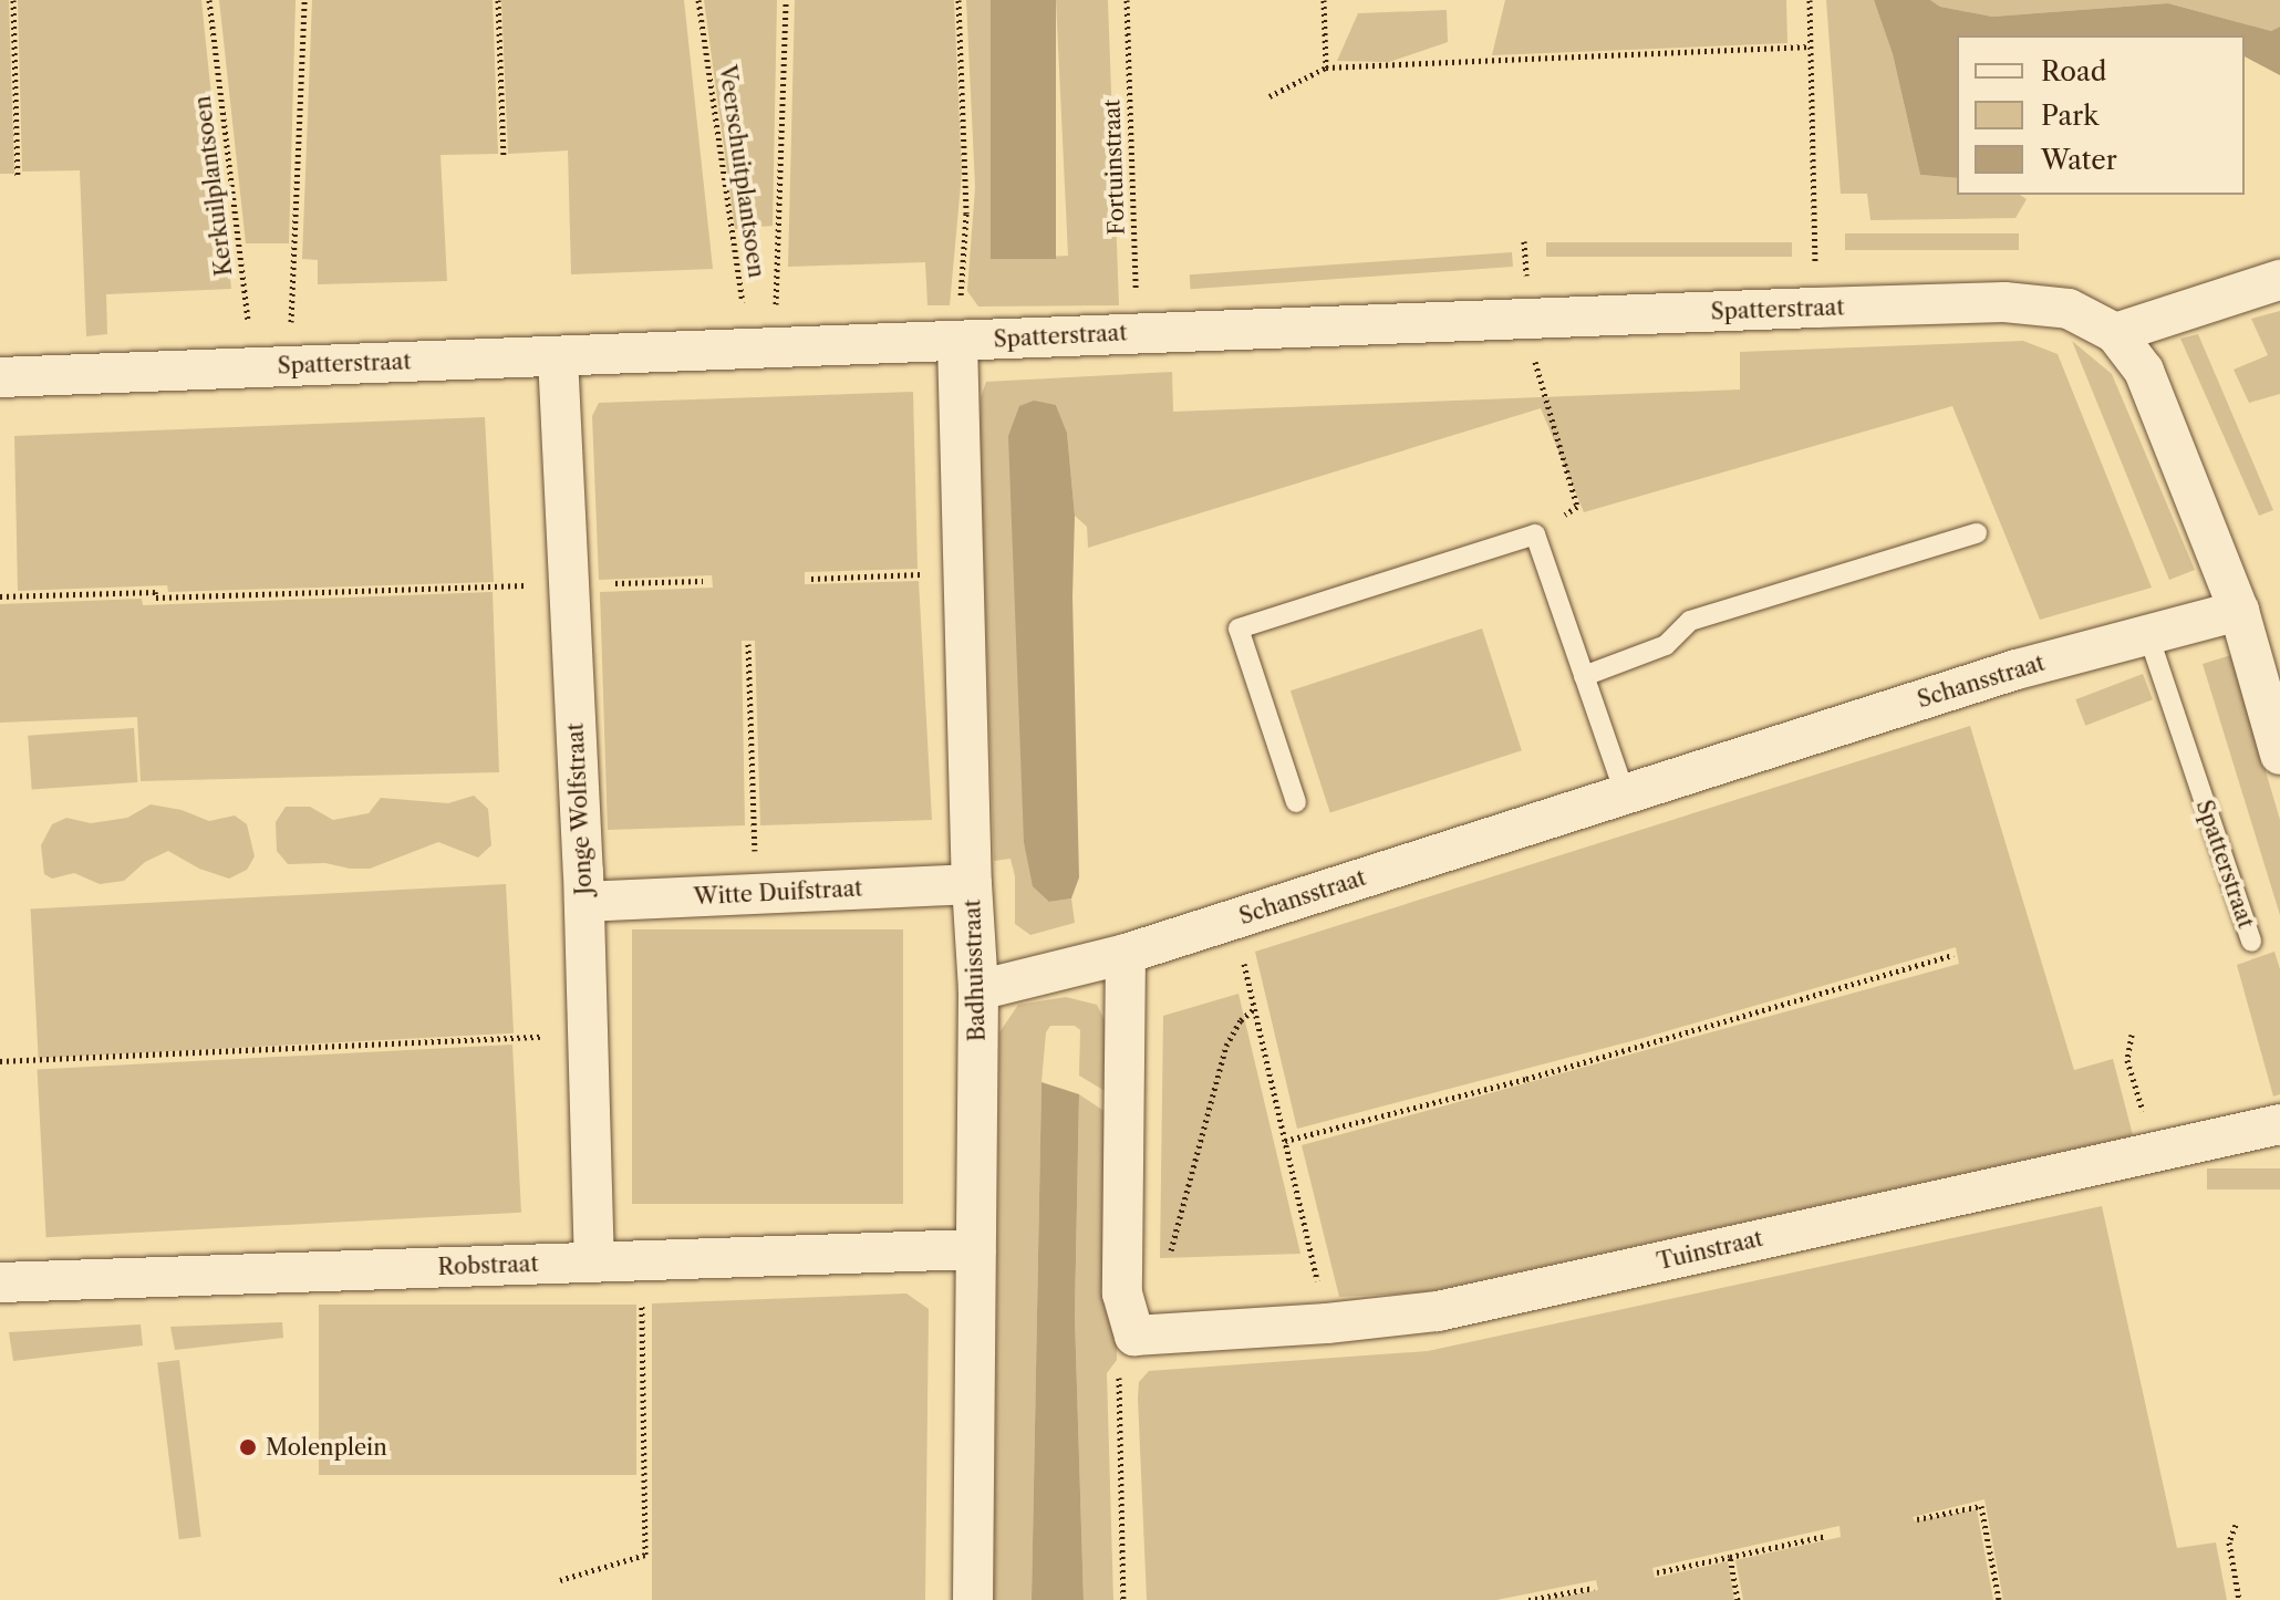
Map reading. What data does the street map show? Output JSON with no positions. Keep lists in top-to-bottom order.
{
  "streets": {
    "street": [
      "Spatterstraat",
      "Schansstraat",
      "Jonge Wolfstraat",
      "Witte Duifstraat",
      "Badhuisstraat",
      "Tuinstraat",
      "Robstraat"
    ],
    "path": ["Fortuinstraat", "Veerschuitplantsoen", "Kerkuilplantsoen"]
  },
  "crossings": [
    ["Fortuinstraat", "Spatterstraat"],
    ["Veerschuitplantsoen", "Spatterstraat"],
    ["Kerkuilplantsoen", "Spatterstraat"],
    ["Spatterstraat", "Schansstraat"],
    ["Spatterstraat", "Jonge Wolfstraat"],
    ["Spatterstraat", "Badhuisstraat"],
    ["Schansstraat", "Badhuisstraat"],
    ["Jonge Wolfstraat", "Witte Duifstraat"],
    ["Jonge Wolfstraat", "Robstraat"],
    ["Witte Duifstraat", "Badhuisstraat"],
    ["Badhuisstraat", "Robstraat"]
  ],
  "places": ["Molenplein"],
  "legend": ["Road", "Park", "Water"]
}
